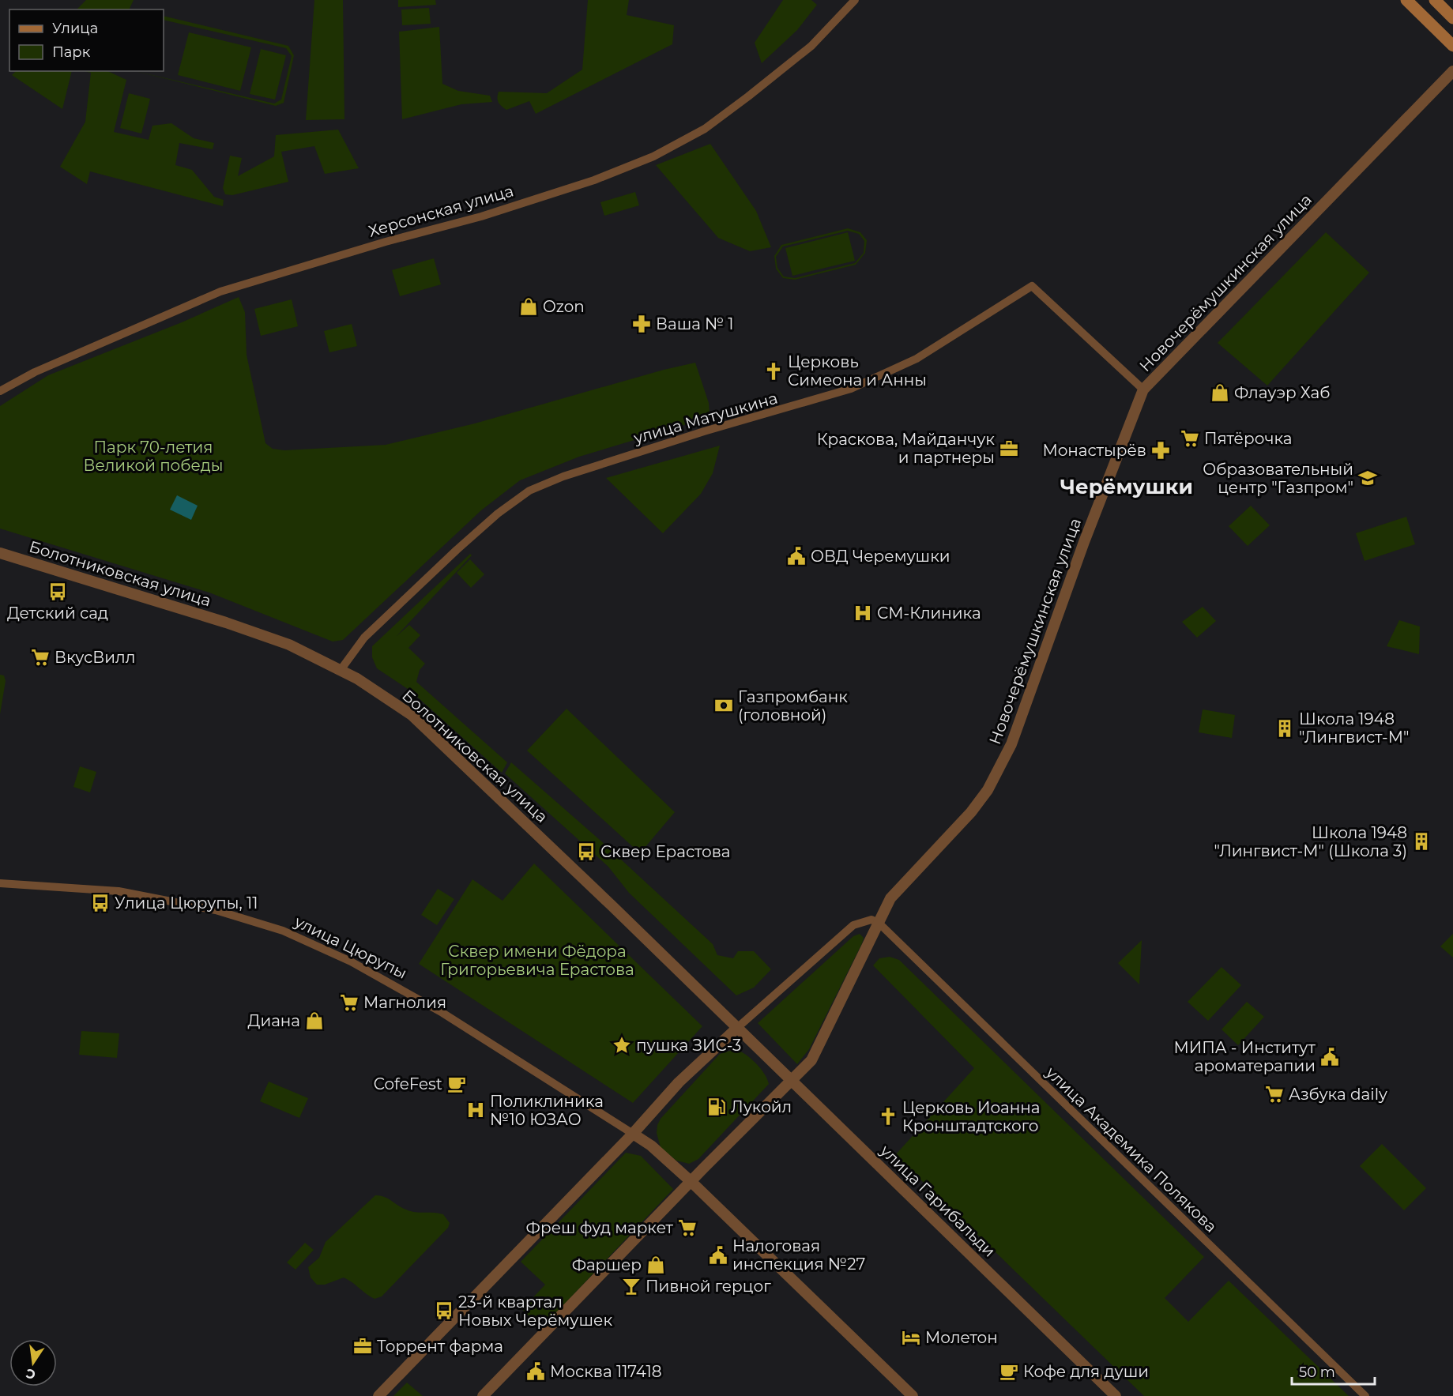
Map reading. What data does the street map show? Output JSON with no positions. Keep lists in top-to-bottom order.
{
  "streets": {
    "street": [
      "Херсонская улица",
      "Новочерёмушкинская улица",
      "улица Матушкина",
      "Болотниковская улица",
      "улица Цюрупы",
      "улица Академика Полякова",
      "улица Гарибальди"
    ]
  },
  "crossings": [
    ["Новочерёмушкинская улица", "улица Матушкина"],
    ["Новочерёмушкинская улица", "улица Цюрупы"],
    ["Новочерёмушкинская улица", "улица Академика Полякова"],
    ["Новочерёмушкинская улица", "улица Гарибальди"],
    ["улица Матушкина", "Болотниковская улица"],
    ["Болотниковская улица", "улица Гарибальди"]
  ],
  "districts": ["Черёмушки"],
  "parks": ["Парк 70-летия Великой победы", "Сквер имени Фёдора Григорьевича Ерастова"],
  "places": {
    "shop": [
      "Ozon",
      "Флауэр Хаб",
      "Диана",
      "Фаршер"
    ],
    "pharmacy": ["Ваша № 1", "Монастырёв"],
    "church": ["Церковь Симеона и Анны", "Церковь Иоанна Кронштадтского"],
    "supermarket": [
      "Пятёрочка",
      "ВкусВилл",
      "Магнолия",
      "Азбука daily",
      "Фреш фуд маркет"
    ],
    "office": ["Краскова, Майданчук и партнеры", "Торрент фарма"],
    "school or university": ["Образовательный центр \"Газпром\""],
    "public building": [
      "ОВД Черемушки",
      "МИПА - Институт ароматерапии",
      "Налоговая инспекция №27",
      "Москва 117418"
    ],
    "bus stop": [
      "Детский сад",
      "Сквер Ерастова",
      "Улица Цюрупы, 11",
      "23-й квартал Новых Черёмушек"
    ],
    "hospital": ["СМ-Клиника", "Поликлиника №10 ЮЗАО"],
    "bank": ["Газпромбанк (головной)"],
    "building": ["Школа 1948 \"Лингвист-М\"", "Школа 1948 \"Лингвист-М\" (Школа 3)"],
    "place": ["пушка ЗИС-3"],
    "cafe": ["CofeFest", "Кофе для души"],
    "fuel station": ["Лукойл"],
    "bar": ["Пивной герцог"],
    "hotel": ["Молетон"]
  },
  "legend": ["Улица", "Парк"],
  "scale_bar": "50 m",
  "north": "bottom"
}
